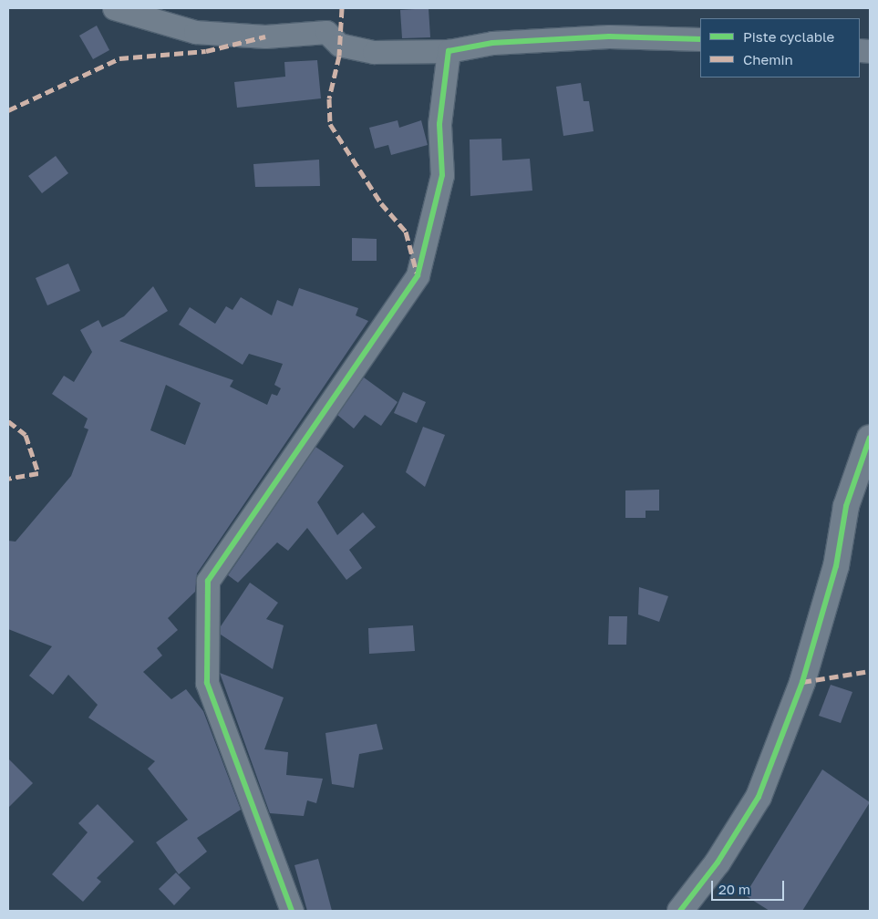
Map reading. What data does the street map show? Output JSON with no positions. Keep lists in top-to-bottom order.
{
  "legend": ["Piste cyclable", "Chemin"],
  "scale_bar": "20 m"
}
